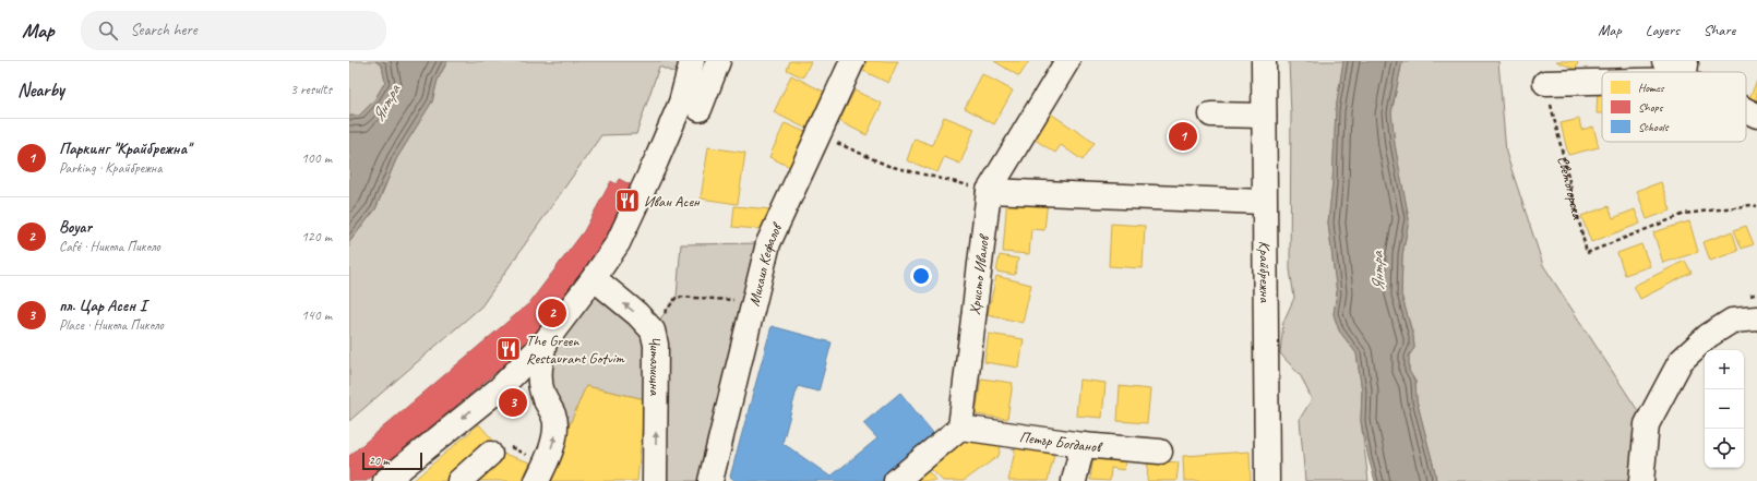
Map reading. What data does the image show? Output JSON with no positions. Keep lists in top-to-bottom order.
{
  "streets": {
    "street": [
      "Михаил Кефалов",
      "Крайбрежна",
      "Христо Иванов",
      "Читалищна",
      "Петър Богданов"
    ],
    "path": ["Светогорска"]
  },
  "crossings": [
    ["Христо Иванов", "Петър Богданов"]
  ],
  "one_way": ["Читалищна"],
  "water": ["Янтра"],
  "places": {
    "restaurant": ["Иван Асен", "The Green Restaurant Gotvim"]
  },
  "legend": ["Homes", "Shops", "Schools"],
  "scale_bar": "20 m",
  "page": {
    "header": "Map",
    "search": "Search here",
    "nav": ["Map", "Layers", "Share"],
    "heading": ["Nearby", "3 results"],
    "list": [
      {
        "mark": "1",
        "name": "Паркинг \"Крайбрежна\"",
        "note": "Parking · Крайбрежна",
        "value": "100 m"
      },
      {
        "mark": "2",
        "name": "Boyar",
        "note": "Café · Никола Пиколо",
        "value": "120 m"
      },
      {
        "mark": "3",
        "name": "пл. Цар Асен I",
        "note": "Place · Никола Пиколо",
        "value": "140 m"
      }
    ],
    "pins": ["1", "2", "3"],
    "map_buttons": ["+", "−"],
    "scale": "20 m"
  }
}
